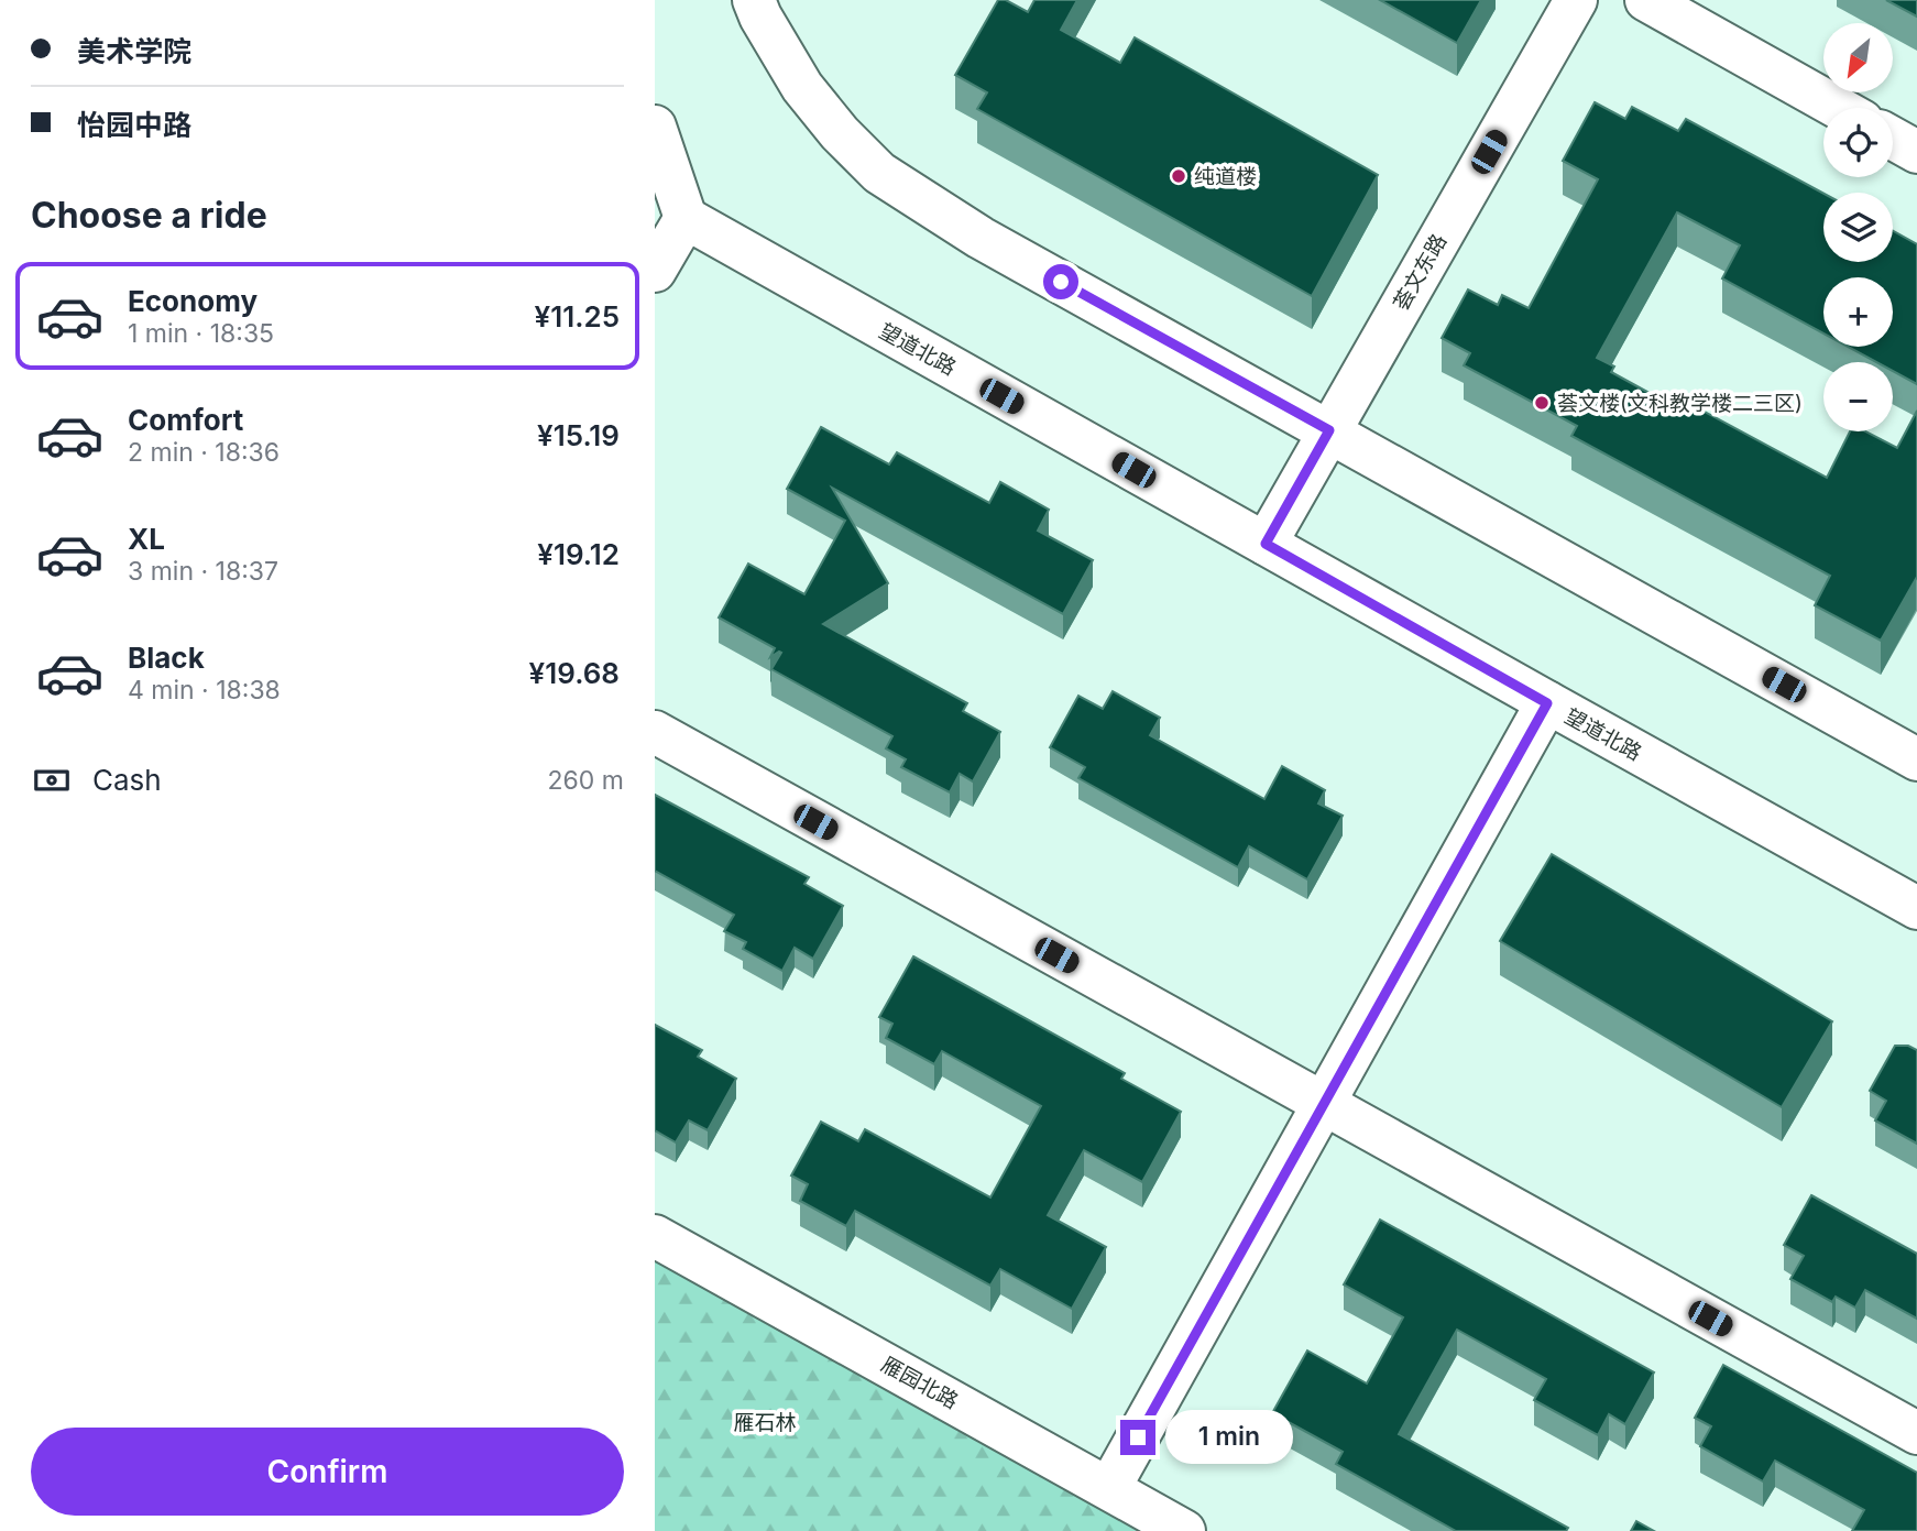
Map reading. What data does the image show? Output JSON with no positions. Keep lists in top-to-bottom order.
{
  "streets": {
    "street": ["荟文东路", "望道北路", "雁园北路"]
  },
  "crossings": [
    ["荟文东路", "望道北路"]
  ],
  "parks": ["雁石林"],
  "places": ["纯道楼", "荟文楼(文科教学楼二三区)"],
  "north": "bottom left",
  "page": {
    "banner": ["美术学院", "怡园中路"],
    "map_buttons": ["+", "−"],
    "heading": "Choose a ride",
    "list": [
      {
        "name": "Economy",
        "note": "1 min · 18:35",
        "value": "¥11.25"
      },
      {
        "name": "Comfort",
        "note": "2 min · 18:36",
        "value": "¥15.19"
      },
      {
        "name": "XL",
        "note": "3 min · 18:37",
        "value": "¥19.12"
      },
      {
        "name": "Black",
        "note": "4 min · 18:38",
        "value": "¥19.68"
      }
    ],
    "pay": ["Cash", "260 m"],
    "bubble": "1 min",
    "buttons": "Confirm"
  }
}
